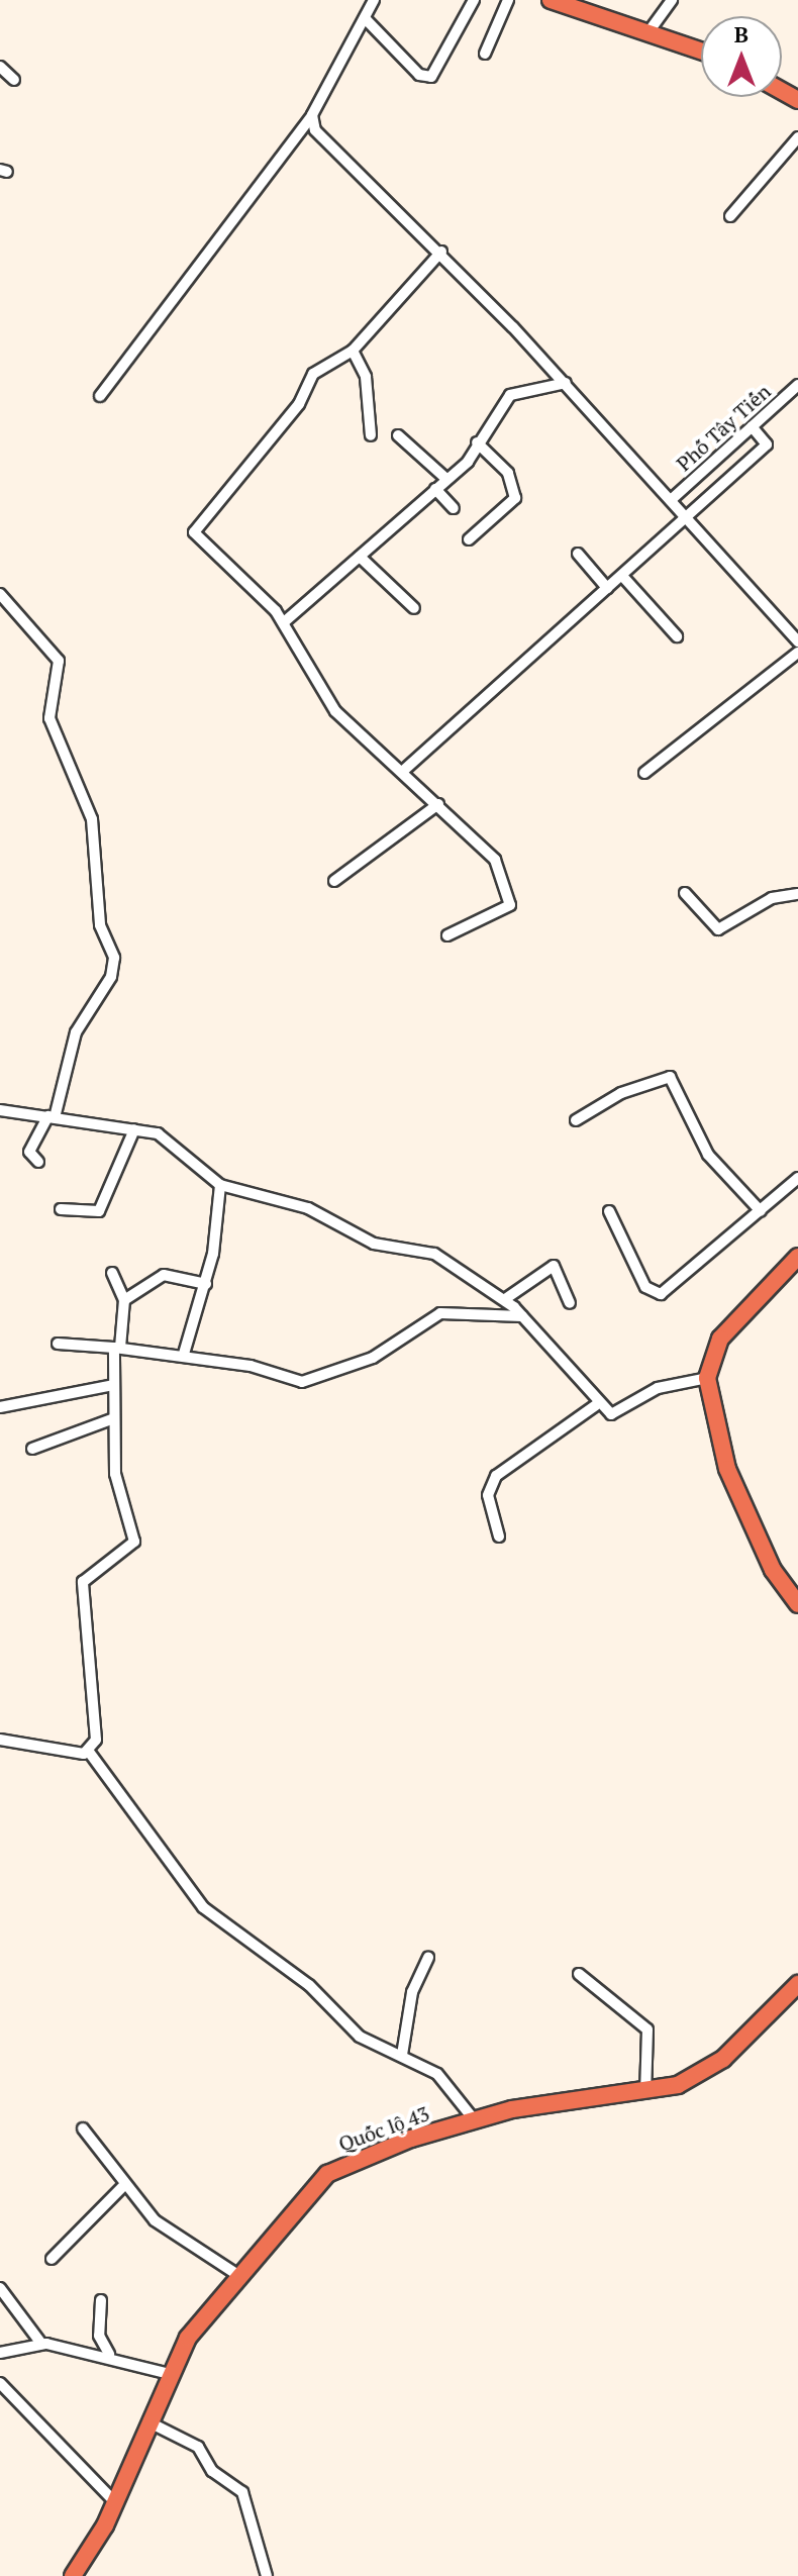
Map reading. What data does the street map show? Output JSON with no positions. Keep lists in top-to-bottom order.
{
  "streets": {
    "highway": ["Quốc lộ 43"],
    "street": ["Phố Tây Tiến"]
  },
  "north": "top"
}
